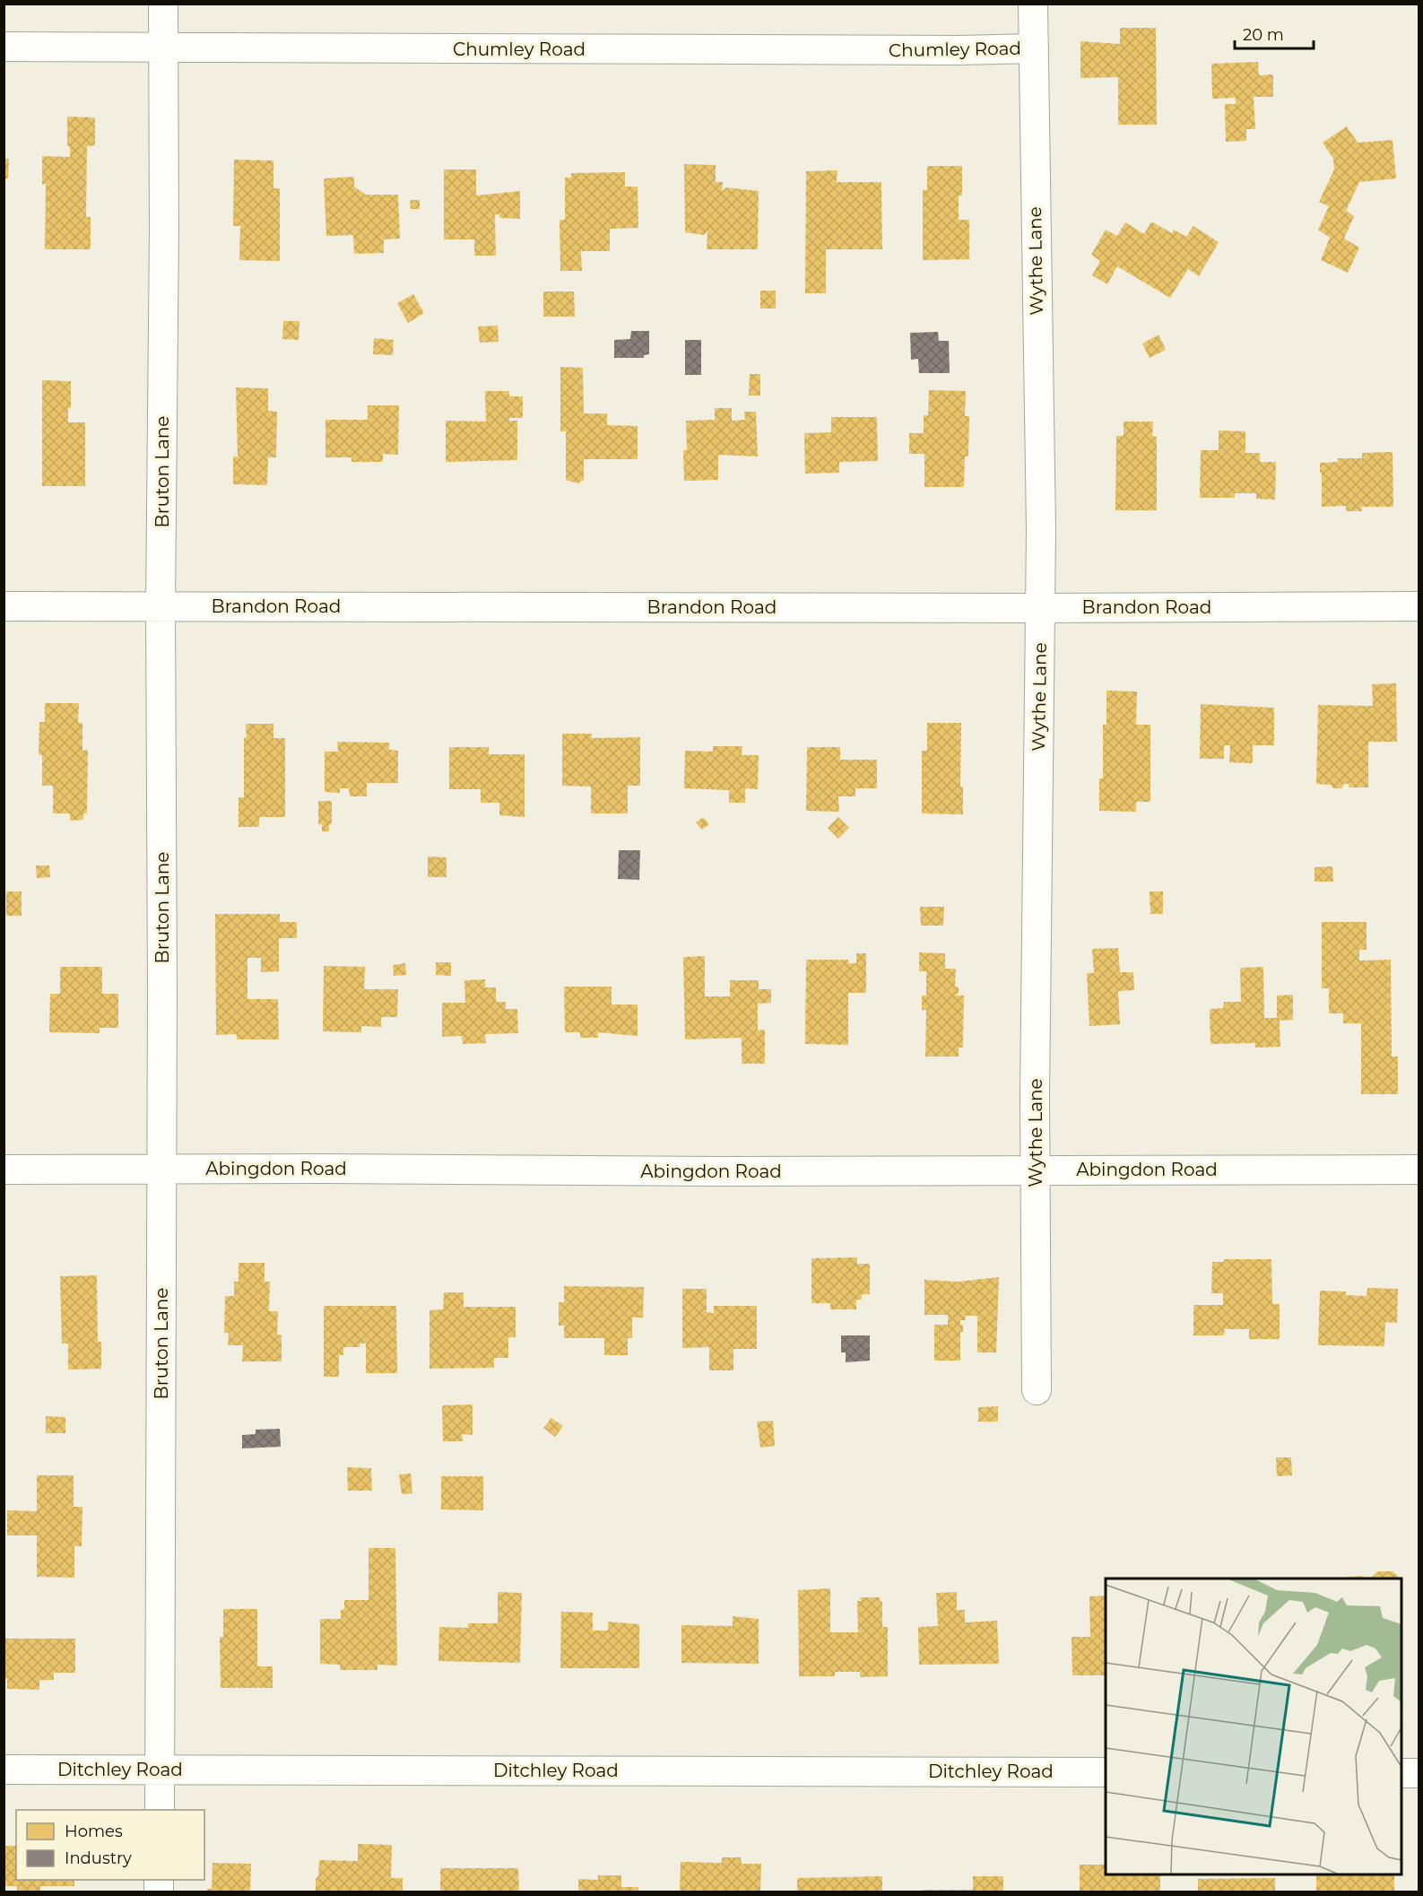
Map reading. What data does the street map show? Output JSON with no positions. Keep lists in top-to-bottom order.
{
  "streets": {
    "street": [
      "Chumley Road",
      "Wythe Lane",
      "Bruton Lane",
      "Brandon Road",
      "Abingdon Road",
      "Ditchley Road"
    ]
  },
  "crossings": [
    ["Chumley Road", "Wythe Lane"],
    ["Chumley Road", "Bruton Lane"],
    ["Wythe Lane", "Brandon Road"],
    ["Wythe Lane", "Abingdon Road"],
    ["Bruton Lane", "Brandon Road"],
    ["Bruton Lane", "Abingdon Road"],
    ["Bruton Lane", "Ditchley Road"]
  ],
  "legend": ["Homes", "Industry"],
  "scale_bar": "20 m"
}
